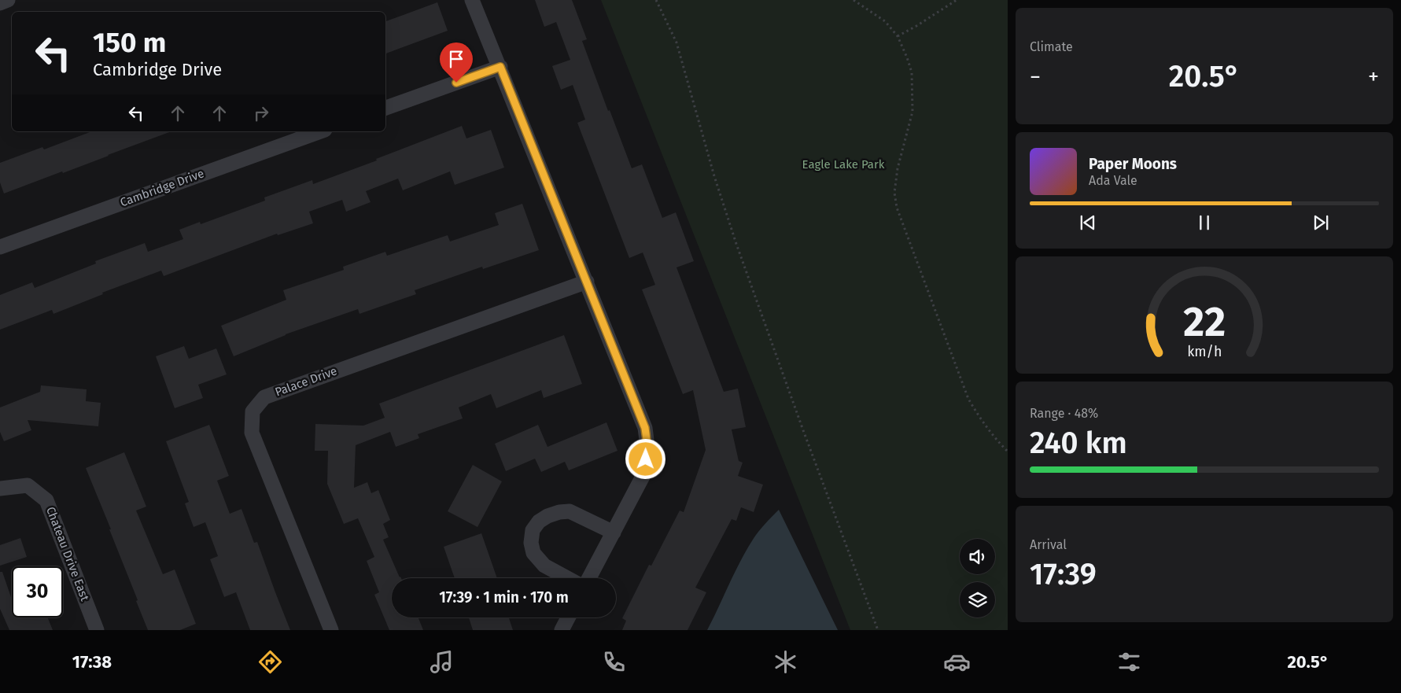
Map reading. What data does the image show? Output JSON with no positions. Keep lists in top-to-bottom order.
{
  "streets": {
    "street": ["Cambridge Drive", "Palace Drive", "Chateau Drive East"]
  },
  "parks": ["Eagle Lake Park"],
  "page": {
    "tile": [
      "Climate",
      ["Range · 48%", "240 km"],
      ["Arrival", "17:39"]
    ],
    "turn": ["150 m", "Cambridge Drive"],
    "heat": ["−", "20.5°", "+"],
    "song": ["Paper Moons", "Ada Vale"],
    "limit": "30",
    "trip": "17:39 · 1 min · 170 m",
    "tabs": ["17:38", "20.5°"],
    "gauge": ["22", "km/h"]
  }
}
